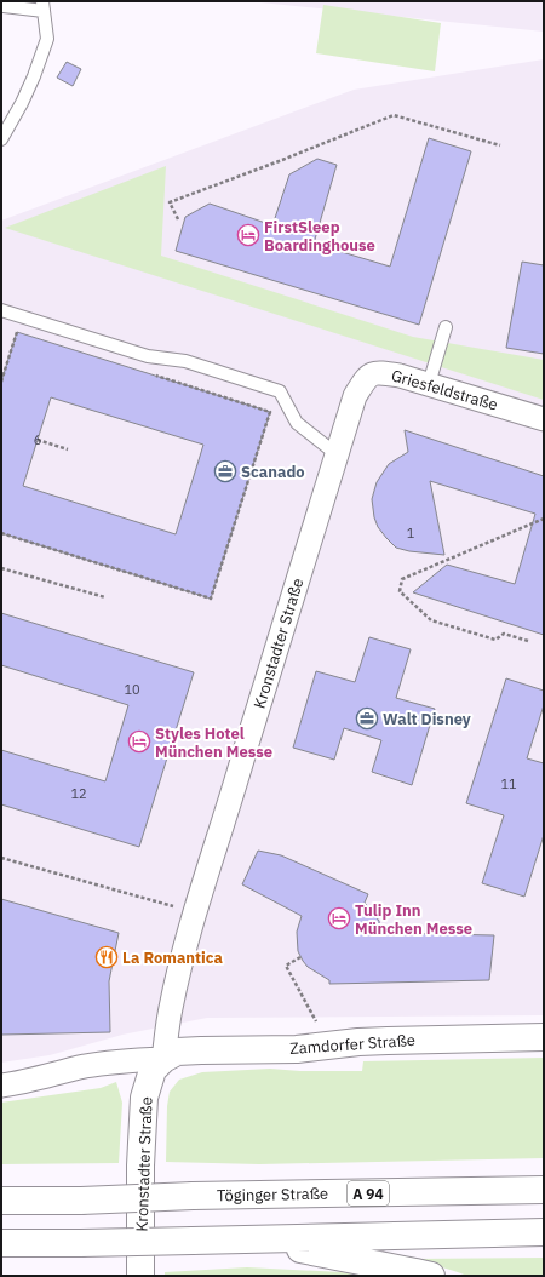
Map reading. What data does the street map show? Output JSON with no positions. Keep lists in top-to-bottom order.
{
  "streets": {
    "main road": [
      "Kronstadter Straße",
      "Zamdorfer Straße",
      "A 94",
      "Töginger Straße"
    ],
    "street": ["Griesfeldstraße"]
  },
  "crossings": [
    ["Griesfeldstraße", "Kronstadter Straße"],
    ["Kronstadter Straße", "Zamdorfer Straße"]
  ],
  "places": {
    "hotel": ["FirstSleep Boardinghouse", "Styles Hotel München Messe", "Tulip Inn München Messe"],
    "office": ["Scanado", "Walt Disney"],
    "restaurant": ["La Romantica"]
  },
  "house_numbers": [
    "6",
    "1",
    "10",
    "11",
    "12"
  ]
}
